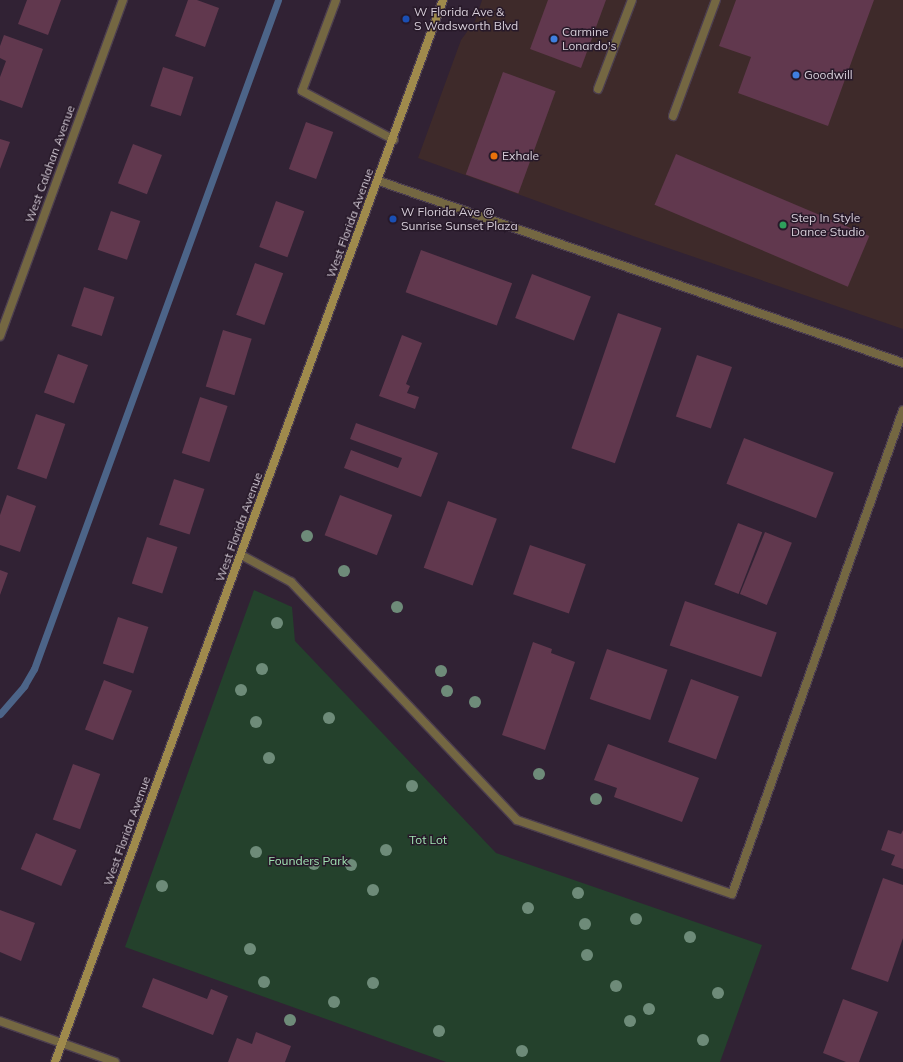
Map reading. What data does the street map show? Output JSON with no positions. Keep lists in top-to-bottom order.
{
  "streets": {
    "street": ["West Calahan Avenue", "West Florida Avenue"]
  },
  "parks": ["Tot Lot", "Founders Park"],
  "places": [
    "W Florida Ave & S Wadsworth Blvd",
    "Carmine Lonardo's",
    "Goodwill",
    "Exhale",
    "W Florida Ave @ Sunrise Sunset Plaza",
    "Step In Style Dance Studio"
  ]
}
